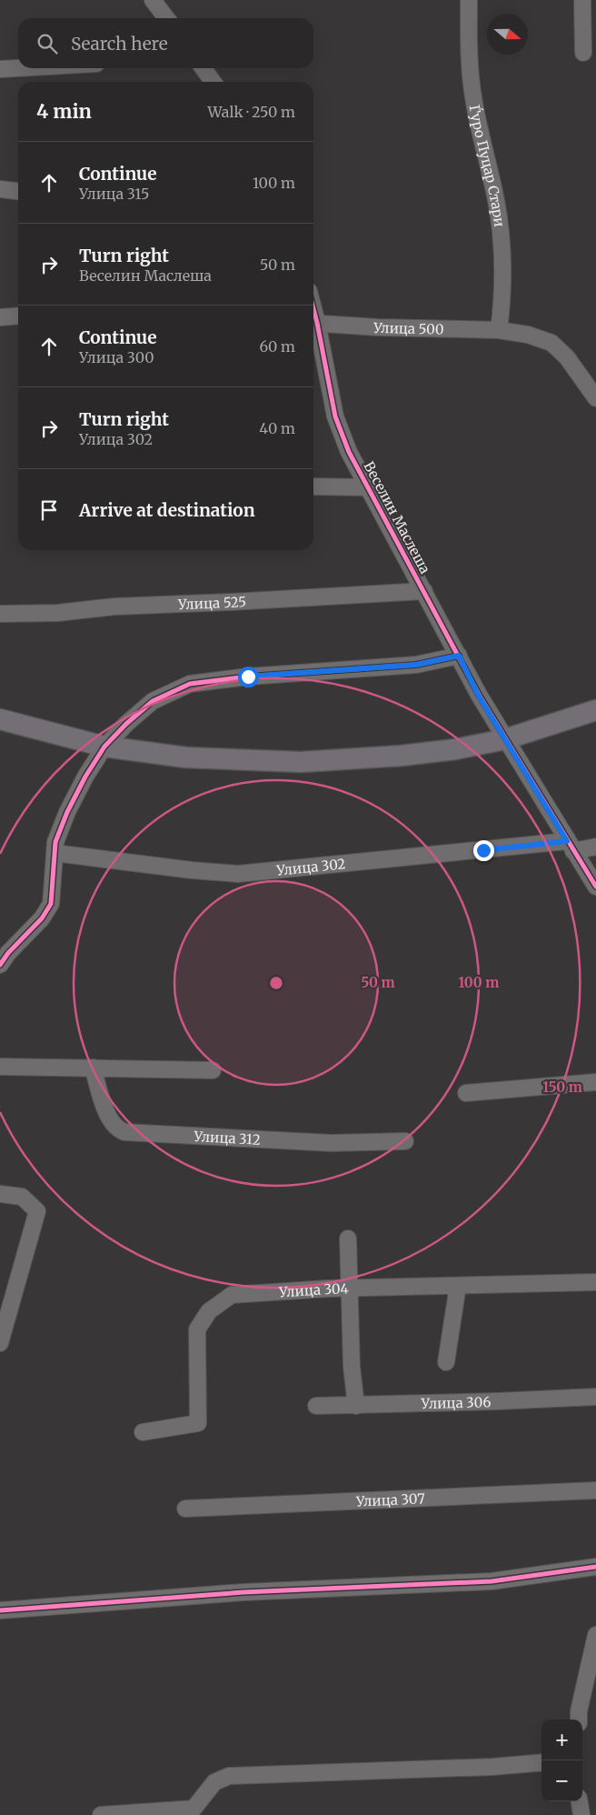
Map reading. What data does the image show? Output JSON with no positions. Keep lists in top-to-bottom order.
{
  "streets": {
    "street": [
      "Ѓуро Пуцар Стари",
      "Улица 500",
      "Веселин Маслеша",
      "Улица 525",
      "Улица 302",
      "Улица 312",
      "Улица 304",
      "Улица 306",
      "Улица 307"
    ]
  },
  "crossings": [
    ["Ѓуро Пуцар Стари", "Улица 500"],
    ["Улица 500", "Веселин Маслеша"],
    ["Веселин Маслеша", "Улица 525"],
    ["Веселин Маслеша", "Улица 302"]
  ],
  "north": "right",
  "page": {
    "search": "Search here",
    "heading": ["4 min", "Walk · 250 m"],
    "list": [
      ["Continue", "Улица 315", "100 m"],
      ["Turn right", "Веселин Маслеша", "50 m"],
      ["Continue", "Улица 300", "60 m"],
      ["Turn right", "Улица 302", "40 m"],
      "Arrive at destination"
    ],
    "map_buttons": ["+", "−"]
  },
  "rings": ["50 m", "100 m", "150 m"]
}
